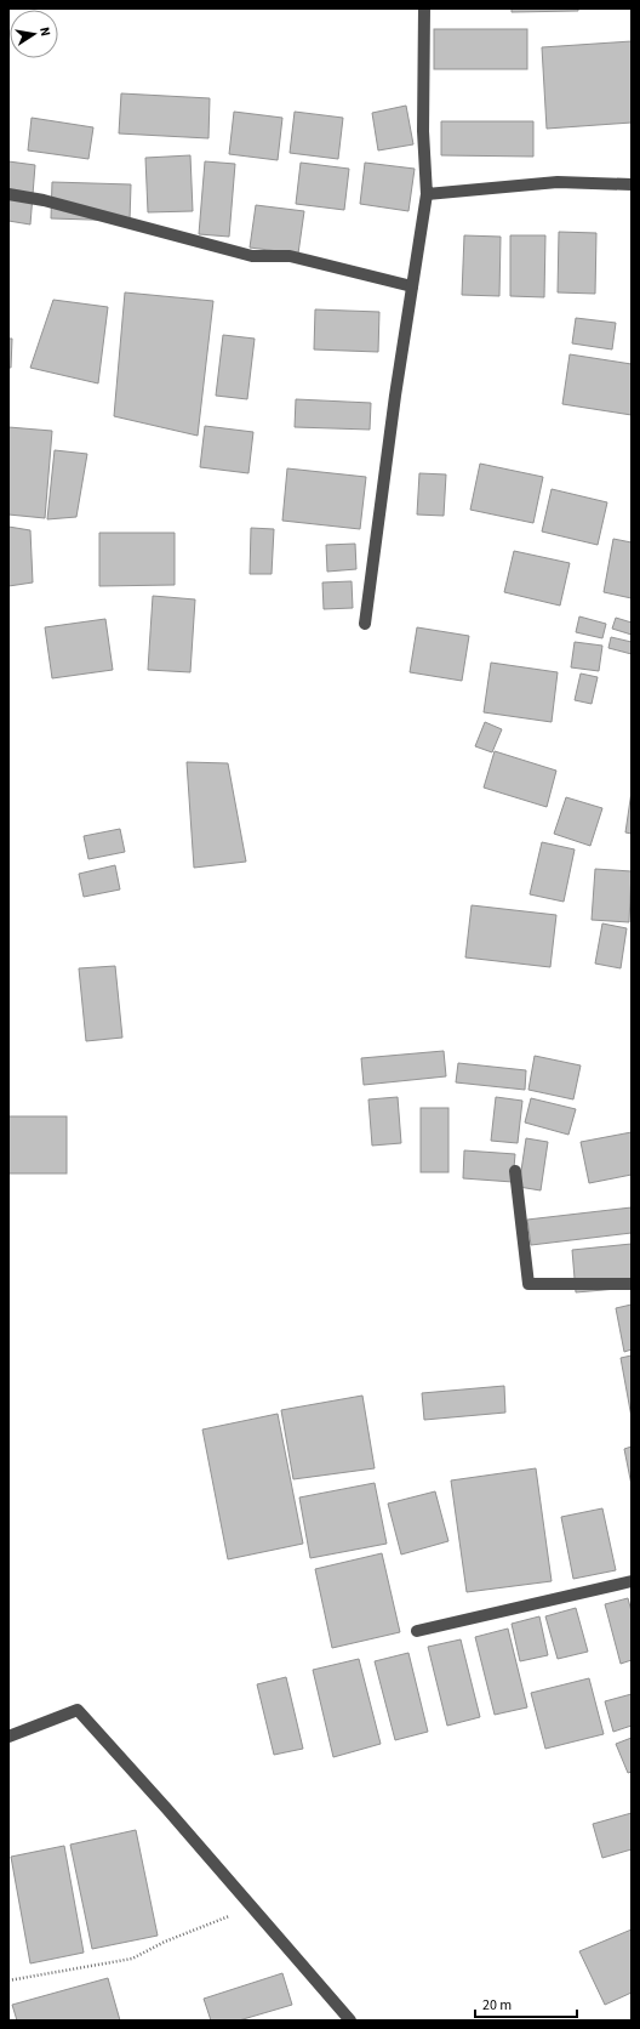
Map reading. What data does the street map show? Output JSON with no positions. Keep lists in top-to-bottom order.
{
  "scale_bar": "20 m",
  "north": "right"
}
